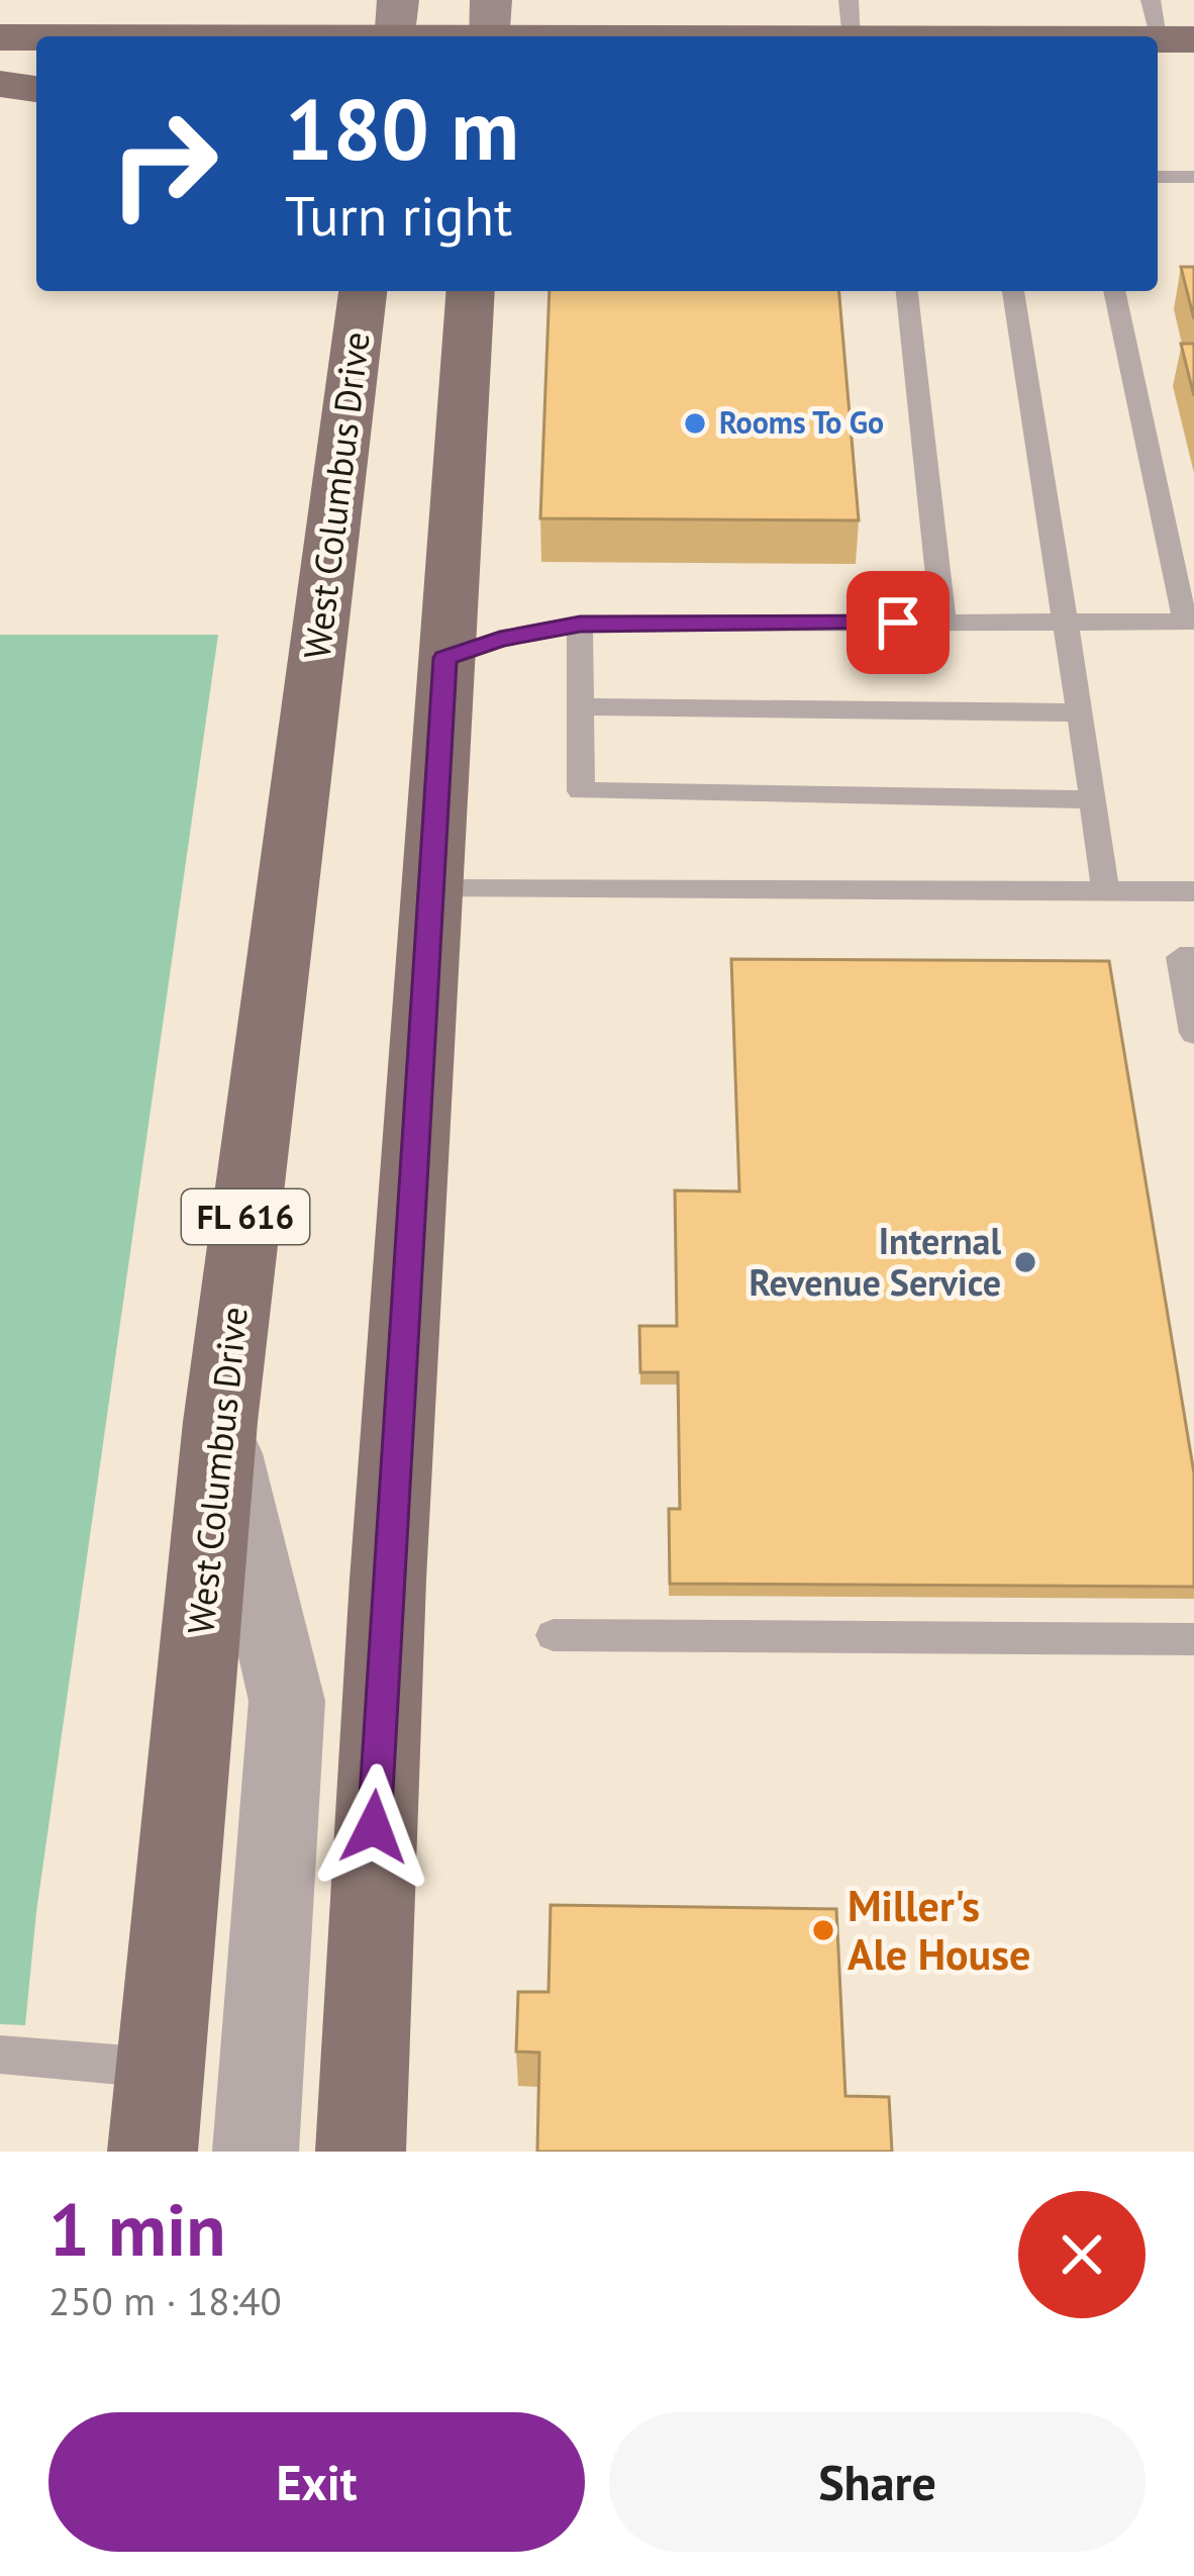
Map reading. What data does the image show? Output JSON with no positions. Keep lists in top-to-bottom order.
{
  "streets": {
    "main road": ["West Columbus Drive", "FL 616"]
  },
  "places": ["Rooms To Go", "Internal Revenue Service", "Miller's Ale House"],
  "page": {
    "turn": ["180 m", "Turn right"],
    "heading": ["1 min", "250 m · 18:40"],
    "buttons": ["Exit", "Share"]
  }
}
